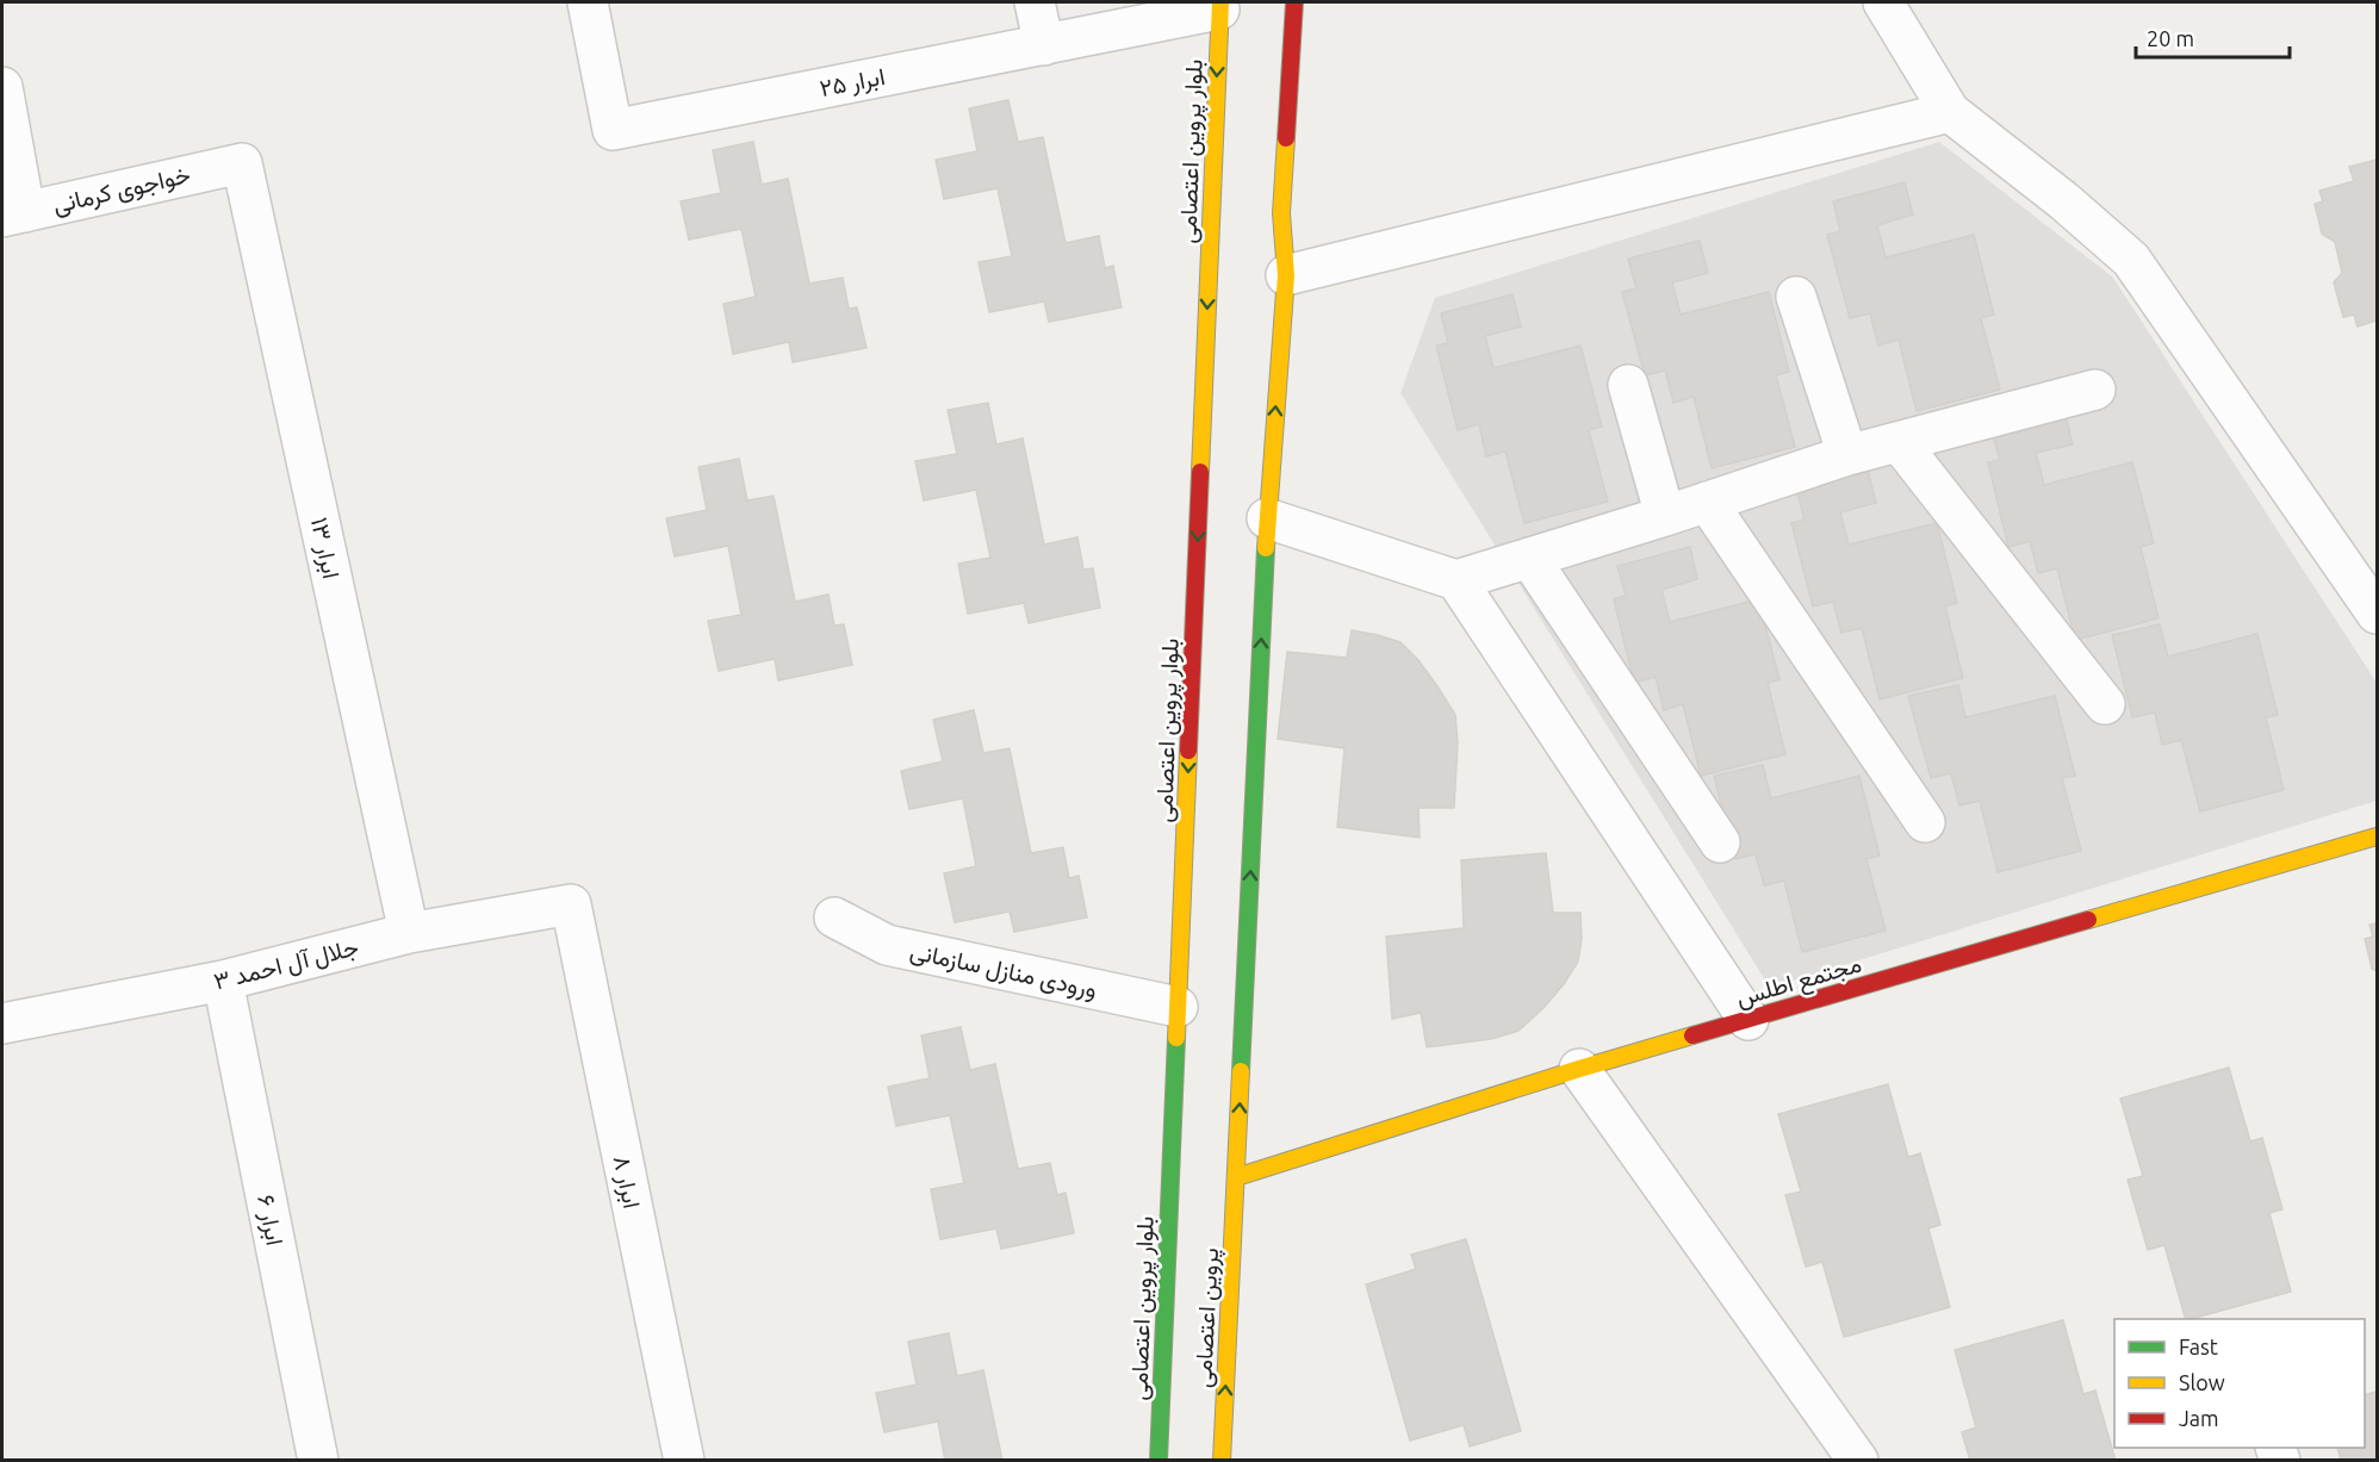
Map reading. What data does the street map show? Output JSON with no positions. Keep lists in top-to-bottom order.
{
  "streets": {
    "street": [
      "ابرار ۲۵",
      "بلوار پروین اعتصامی",
      "خواجوی کرمانی",
      "ابرار ۱۳",
      "جلال آل احمد ۳",
      "ورودی منازل سازمانی",
      "مجتمع اطلس",
      "ابرار ۸",
      "ابرار ۶",
      "پروین اعتصامی"
    ]
  },
  "crossings": [
    ["ابرار ۲۵", "بلوار پروین اعتصامی"],
    ["بلوار پروین اعتصامی", "ورودی منازل سازمانی"],
    ["خواجوی کرمانی", "ابرار ۱۳"],
    ["ابرار ۱۳", "جلال آل احمد ۳"],
    ["جلال آل احمد ۳", "ابرار ۸"],
    ["جلال آل احمد ۳", "ابرار ۶"],
    ["مجتمع اطلس", "پروین اعتصامی"]
  ],
  "one_way": ["پروین اعتصامی"],
  "legend": ["Fast", "Slow", "Jam"],
  "scale_bar": "20 m"
}
